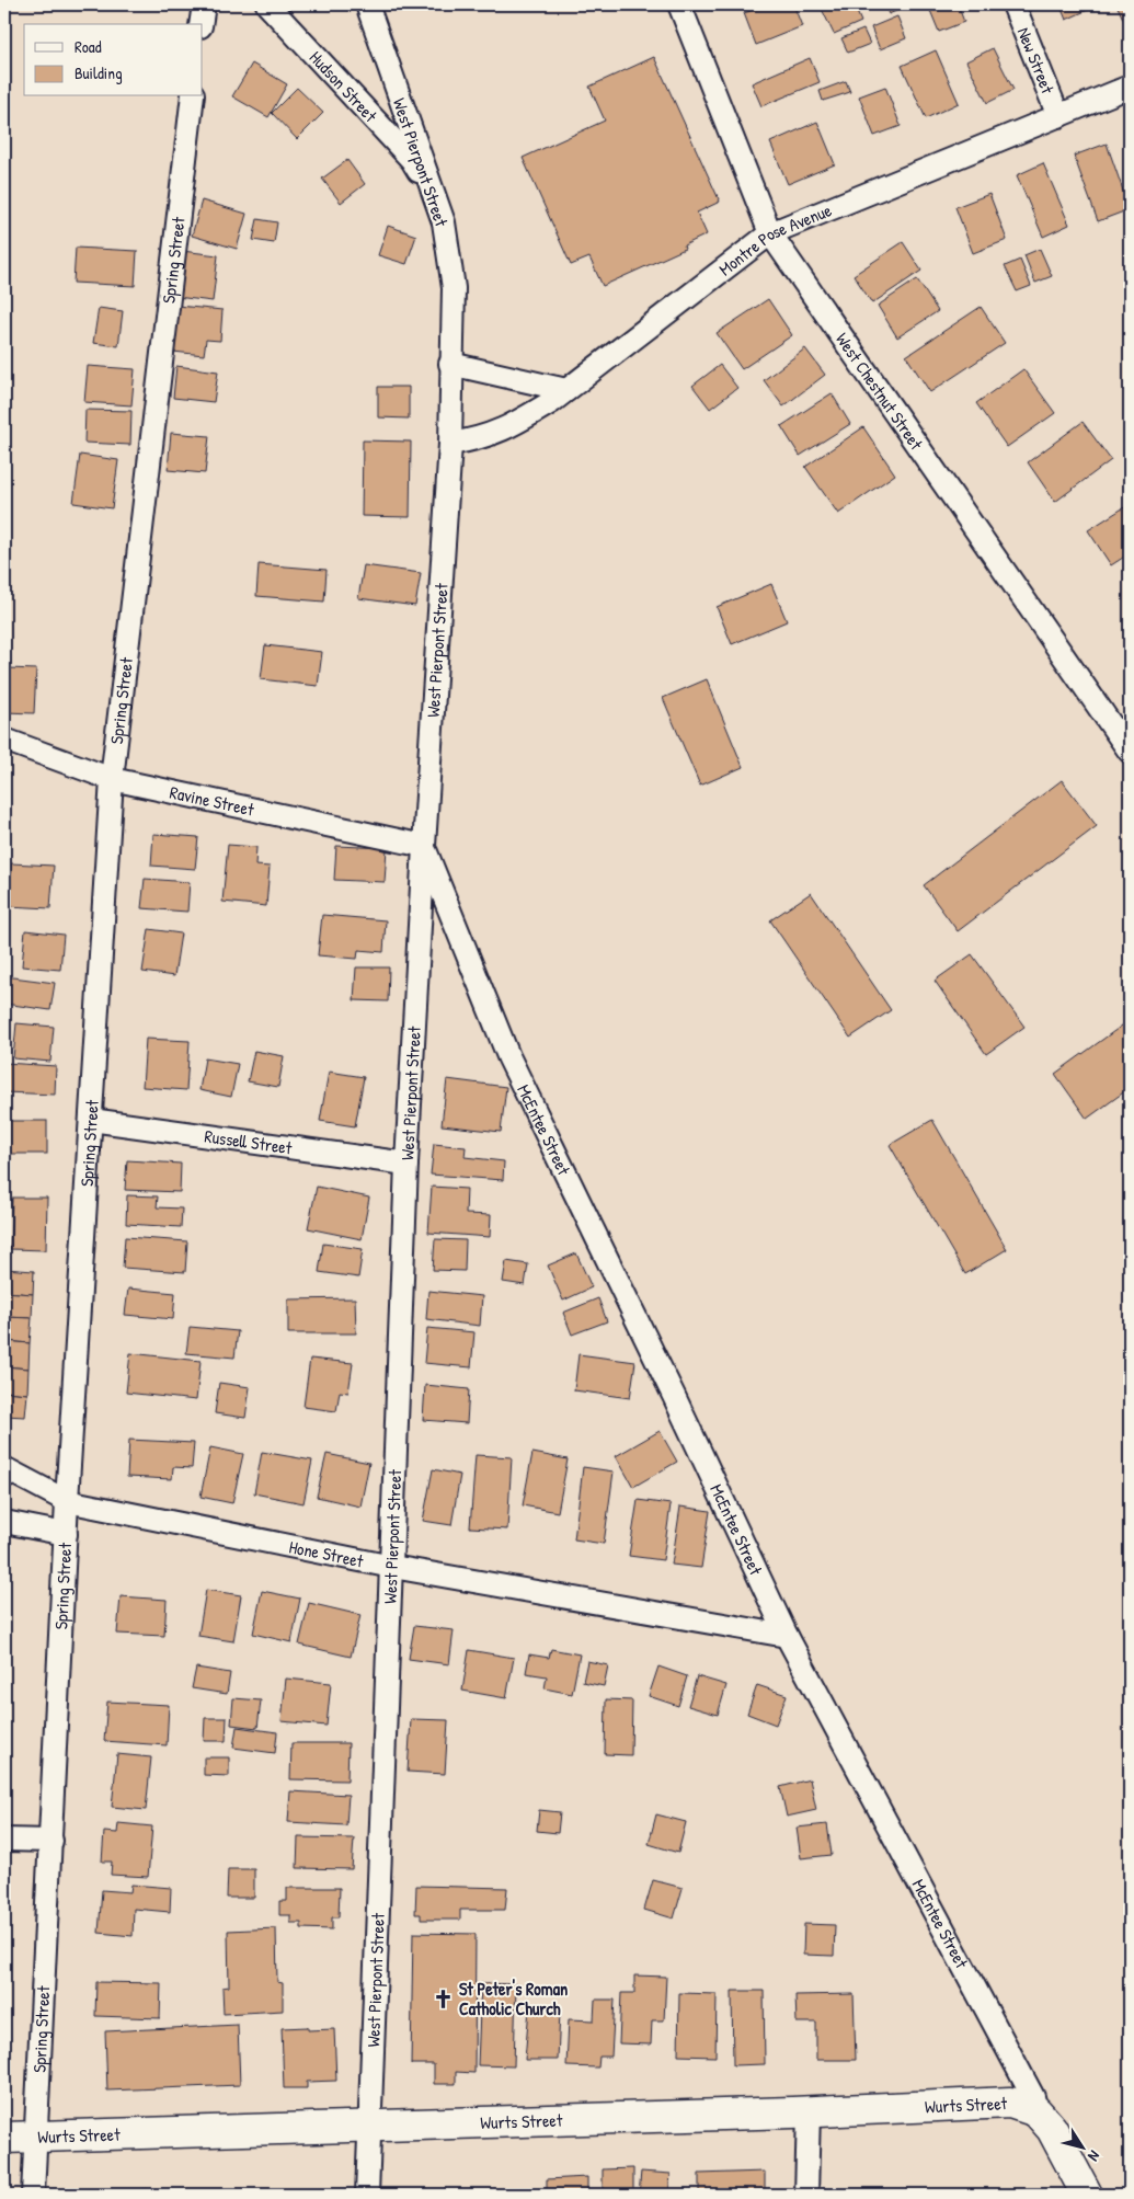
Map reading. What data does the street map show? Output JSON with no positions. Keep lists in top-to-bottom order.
{
  "streets": {
    "highway": ["McEntee Street", "Wurts Street"],
    "street": [
      "New Street",
      "Hudson Street",
      "West Pierpont Street",
      "Montre Pose Avenue",
      "Spring Street",
      "West Chestnut Street",
      "Ravine Street",
      "Russell Street",
      "Hone Street"
    ]
  },
  "crossings": [
    ["New Street", "Montre Pose Avenue"],
    ["Hudson Street", "West Pierpont Street"],
    ["West Pierpont Street", "Montre Pose Avenue"],
    ["West Pierpont Street", "Ravine Street"],
    ["West Pierpont Street", "McEntee Street"],
    ["West Pierpont Street", "Russell Street"],
    ["West Pierpont Street", "Hone Street"],
    ["West Pierpont Street", "Wurts Street"],
    ["Montre Pose Avenue", "West Chestnut Street"],
    ["Spring Street", "Ravine Street"],
    ["Spring Street", "Russell Street"],
    ["Spring Street", "Hone Street"],
    ["Spring Street", "Wurts Street"],
    ["Ravine Street", "McEntee Street"],
    ["McEntee Street", "Hone Street"],
    ["McEntee Street", "Wurts Street"]
  ],
  "places": {
    "church": ["St Peter's Roman Catholic Church"]
  },
  "legend": ["Road", "Building"],
  "north": "bottom right"
}
